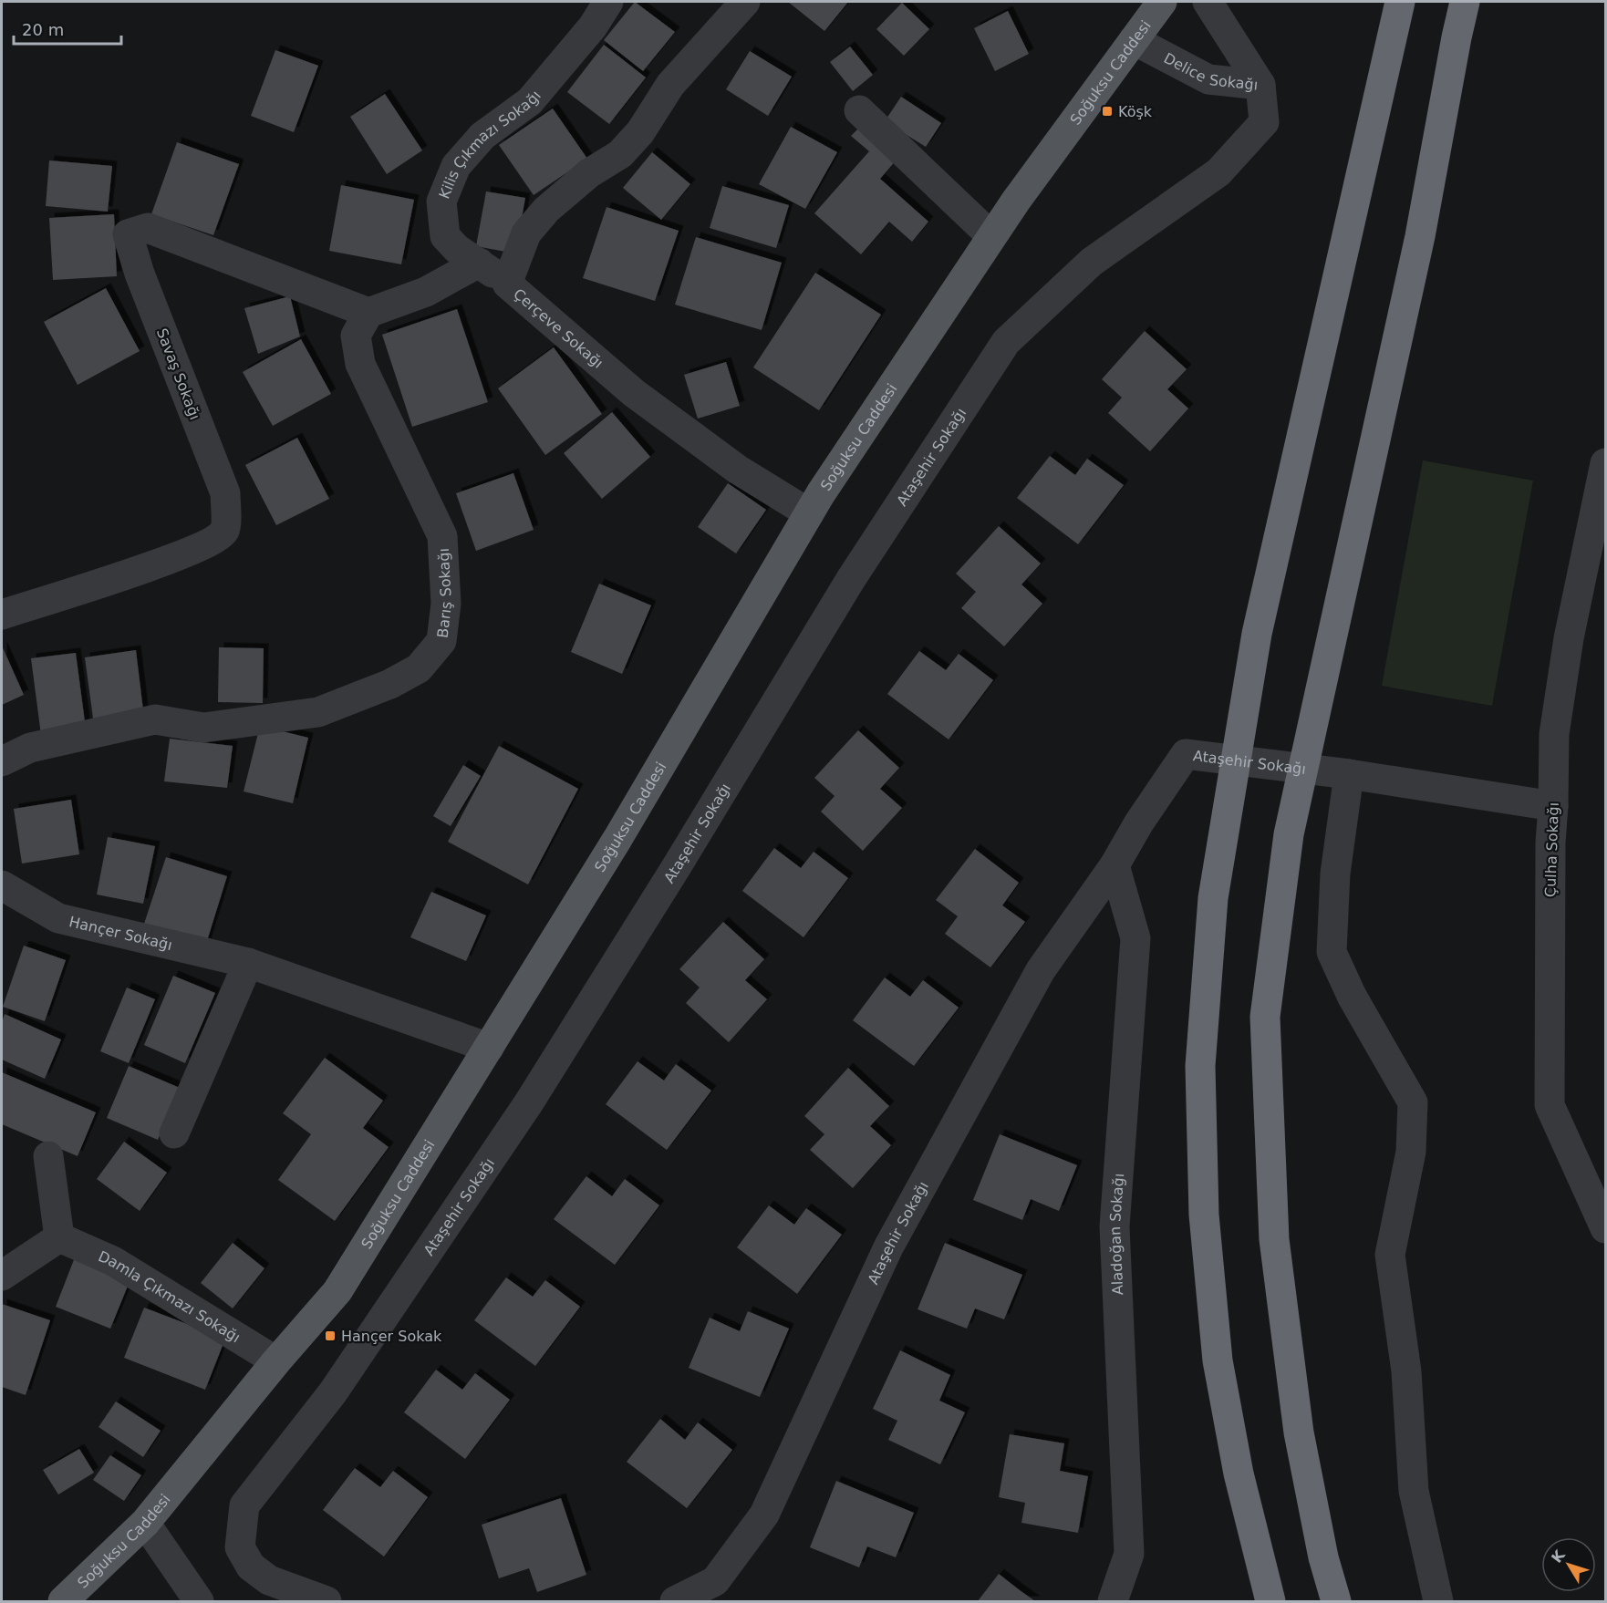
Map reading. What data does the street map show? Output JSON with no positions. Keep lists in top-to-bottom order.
{
  "streets": {
    "main road": ["Soğuksu Caddesi"],
    "street": [
      "Delice Sokağı",
      "Kilis Çıkmazı Sokağı",
      "Çerçeve Sokağı",
      "Savaş Sokağı",
      "Ataşehir Sokağı",
      "Barış Sokağı",
      "Çulha Sokağı",
      "Hançer Sokağı",
      "Aladoğan Sokağı",
      "Damla Çıkmazı Sokağı"
    ]
  },
  "crossings": [
    ["Delice Sokağı", "Soğuksu Caddesi"],
    ["Delice Sokağı", "Ataşehir Sokağı"],
    ["Soğuksu Caddesi", "Çerçeve Sokağı"],
    ["Soğuksu Caddesi", "Hançer Sokağı"],
    ["Soğuksu Caddesi", "Damla Çıkmazı Sokağı"],
    ["Kilis Çıkmazı Sokağı", "Çerçeve Sokağı"],
    ["Savaş Sokağı", "Barış Sokağı"],
    ["Ataşehir Sokağı", "Çulha Sokağı"],
    ["Ataşehir Sokağı", "Aladoğan Sokağı"]
  ],
  "places": {
    "transit": ["Köşk", "Hançer Sokak"]
  },
  "scale_bar": "20 m",
  "north": "top left"
}
